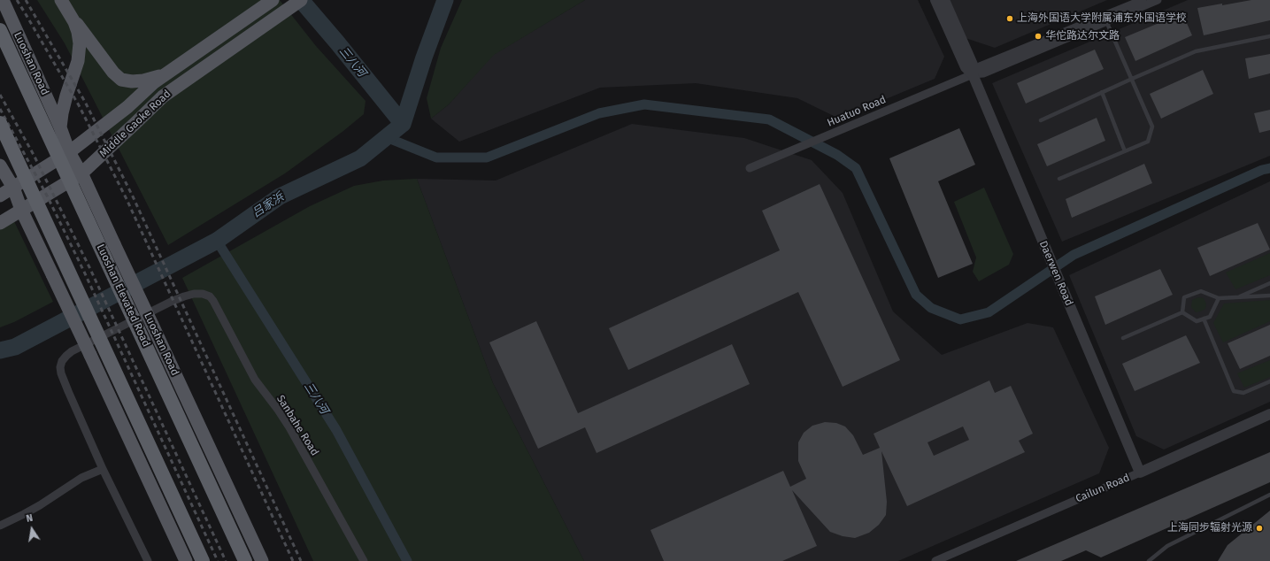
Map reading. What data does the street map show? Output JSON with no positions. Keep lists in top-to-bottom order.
{
  "streets": {
    "highway": ["Luoshan Elevated Road"],
    "main road": ["Luoshan Road", "Middle Gaoke Road"],
    "street": [
      "Huatuo Road",
      "Daerwen Road",
      "Sanbahe Road",
      "Cailun Road"
    ]
  },
  "crossings": [
    ["Luoshan Road", "Middle Gaoke Road"],
    ["Huatuo Road", "Daerwen Road"],
    ["Daerwen Road", "Cailun Road"]
  ],
  "water": ["三八河", "吕家浜"],
  "places": ["上海外国语大学附属浦东外国语学校", "华佗路达尔文路", "上海同步辐射光源"],
  "north": "top"
}
